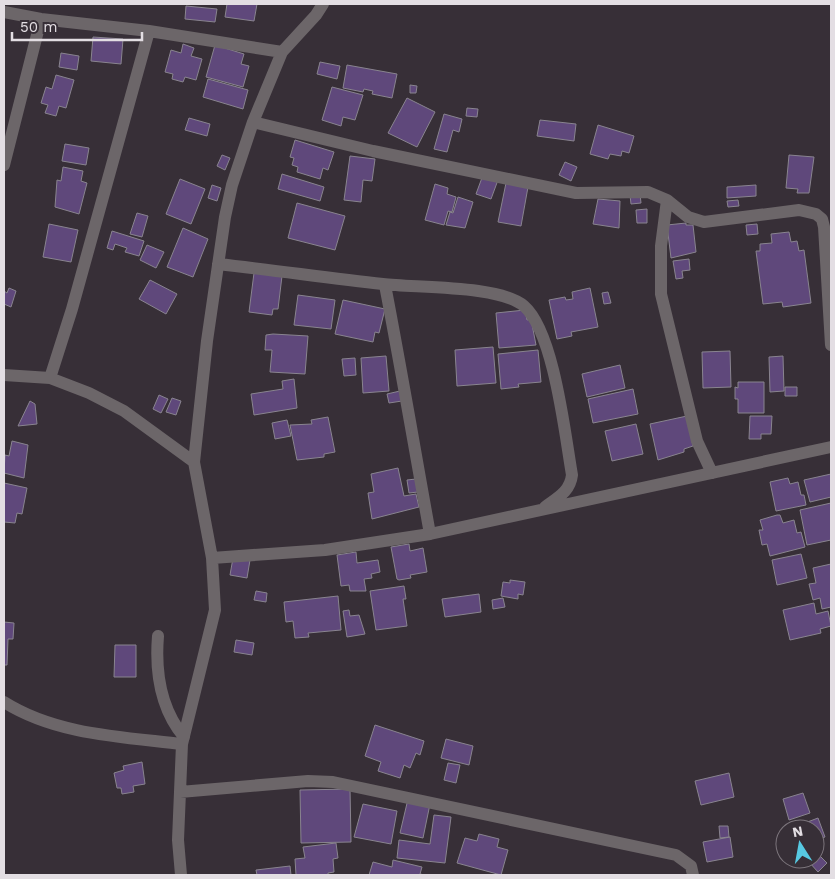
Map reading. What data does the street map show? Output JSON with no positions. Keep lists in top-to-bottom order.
{
  "scale_bar": "50 m",
  "north": "top"
}
